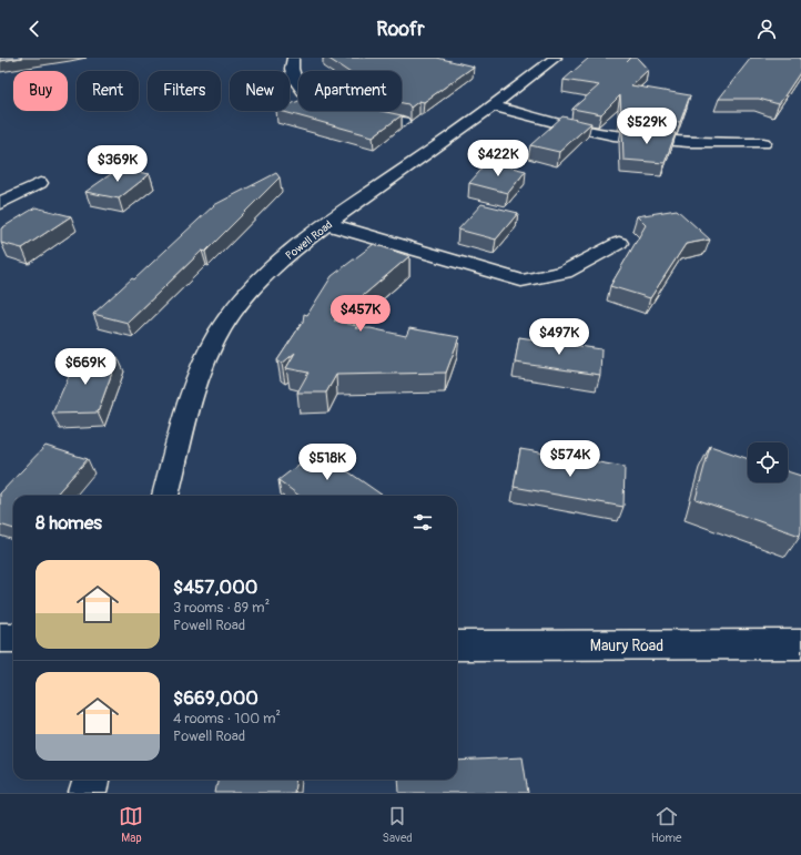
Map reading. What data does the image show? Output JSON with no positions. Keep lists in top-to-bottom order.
{
  "streets": {
    "street": ["Powell Road", "Maury Road"]
  },
  "page": {
    "header": "Roofr",
    "chip": [
      "Buy",
      "Rent",
      "Filters",
      "New",
      "Apartment"
    ],
    "price": [
      "$529K",
      "$422K",
      "$369K",
      "$457K",
      "$497K",
      "$669K",
      "$574K",
      "$518K"
    ],
    "heading": "8 homes",
    "list": [
      {
        "name": "$457,000",
        "note": "3 rooms · 89 m² · Powell Road"
      },
      {
        "name": "$669,000",
        "note": "4 rooms · 100 m² · Powell Road"
      }
    ],
    "tabs": ["Map", "Saved", "Home"]
  }
}
